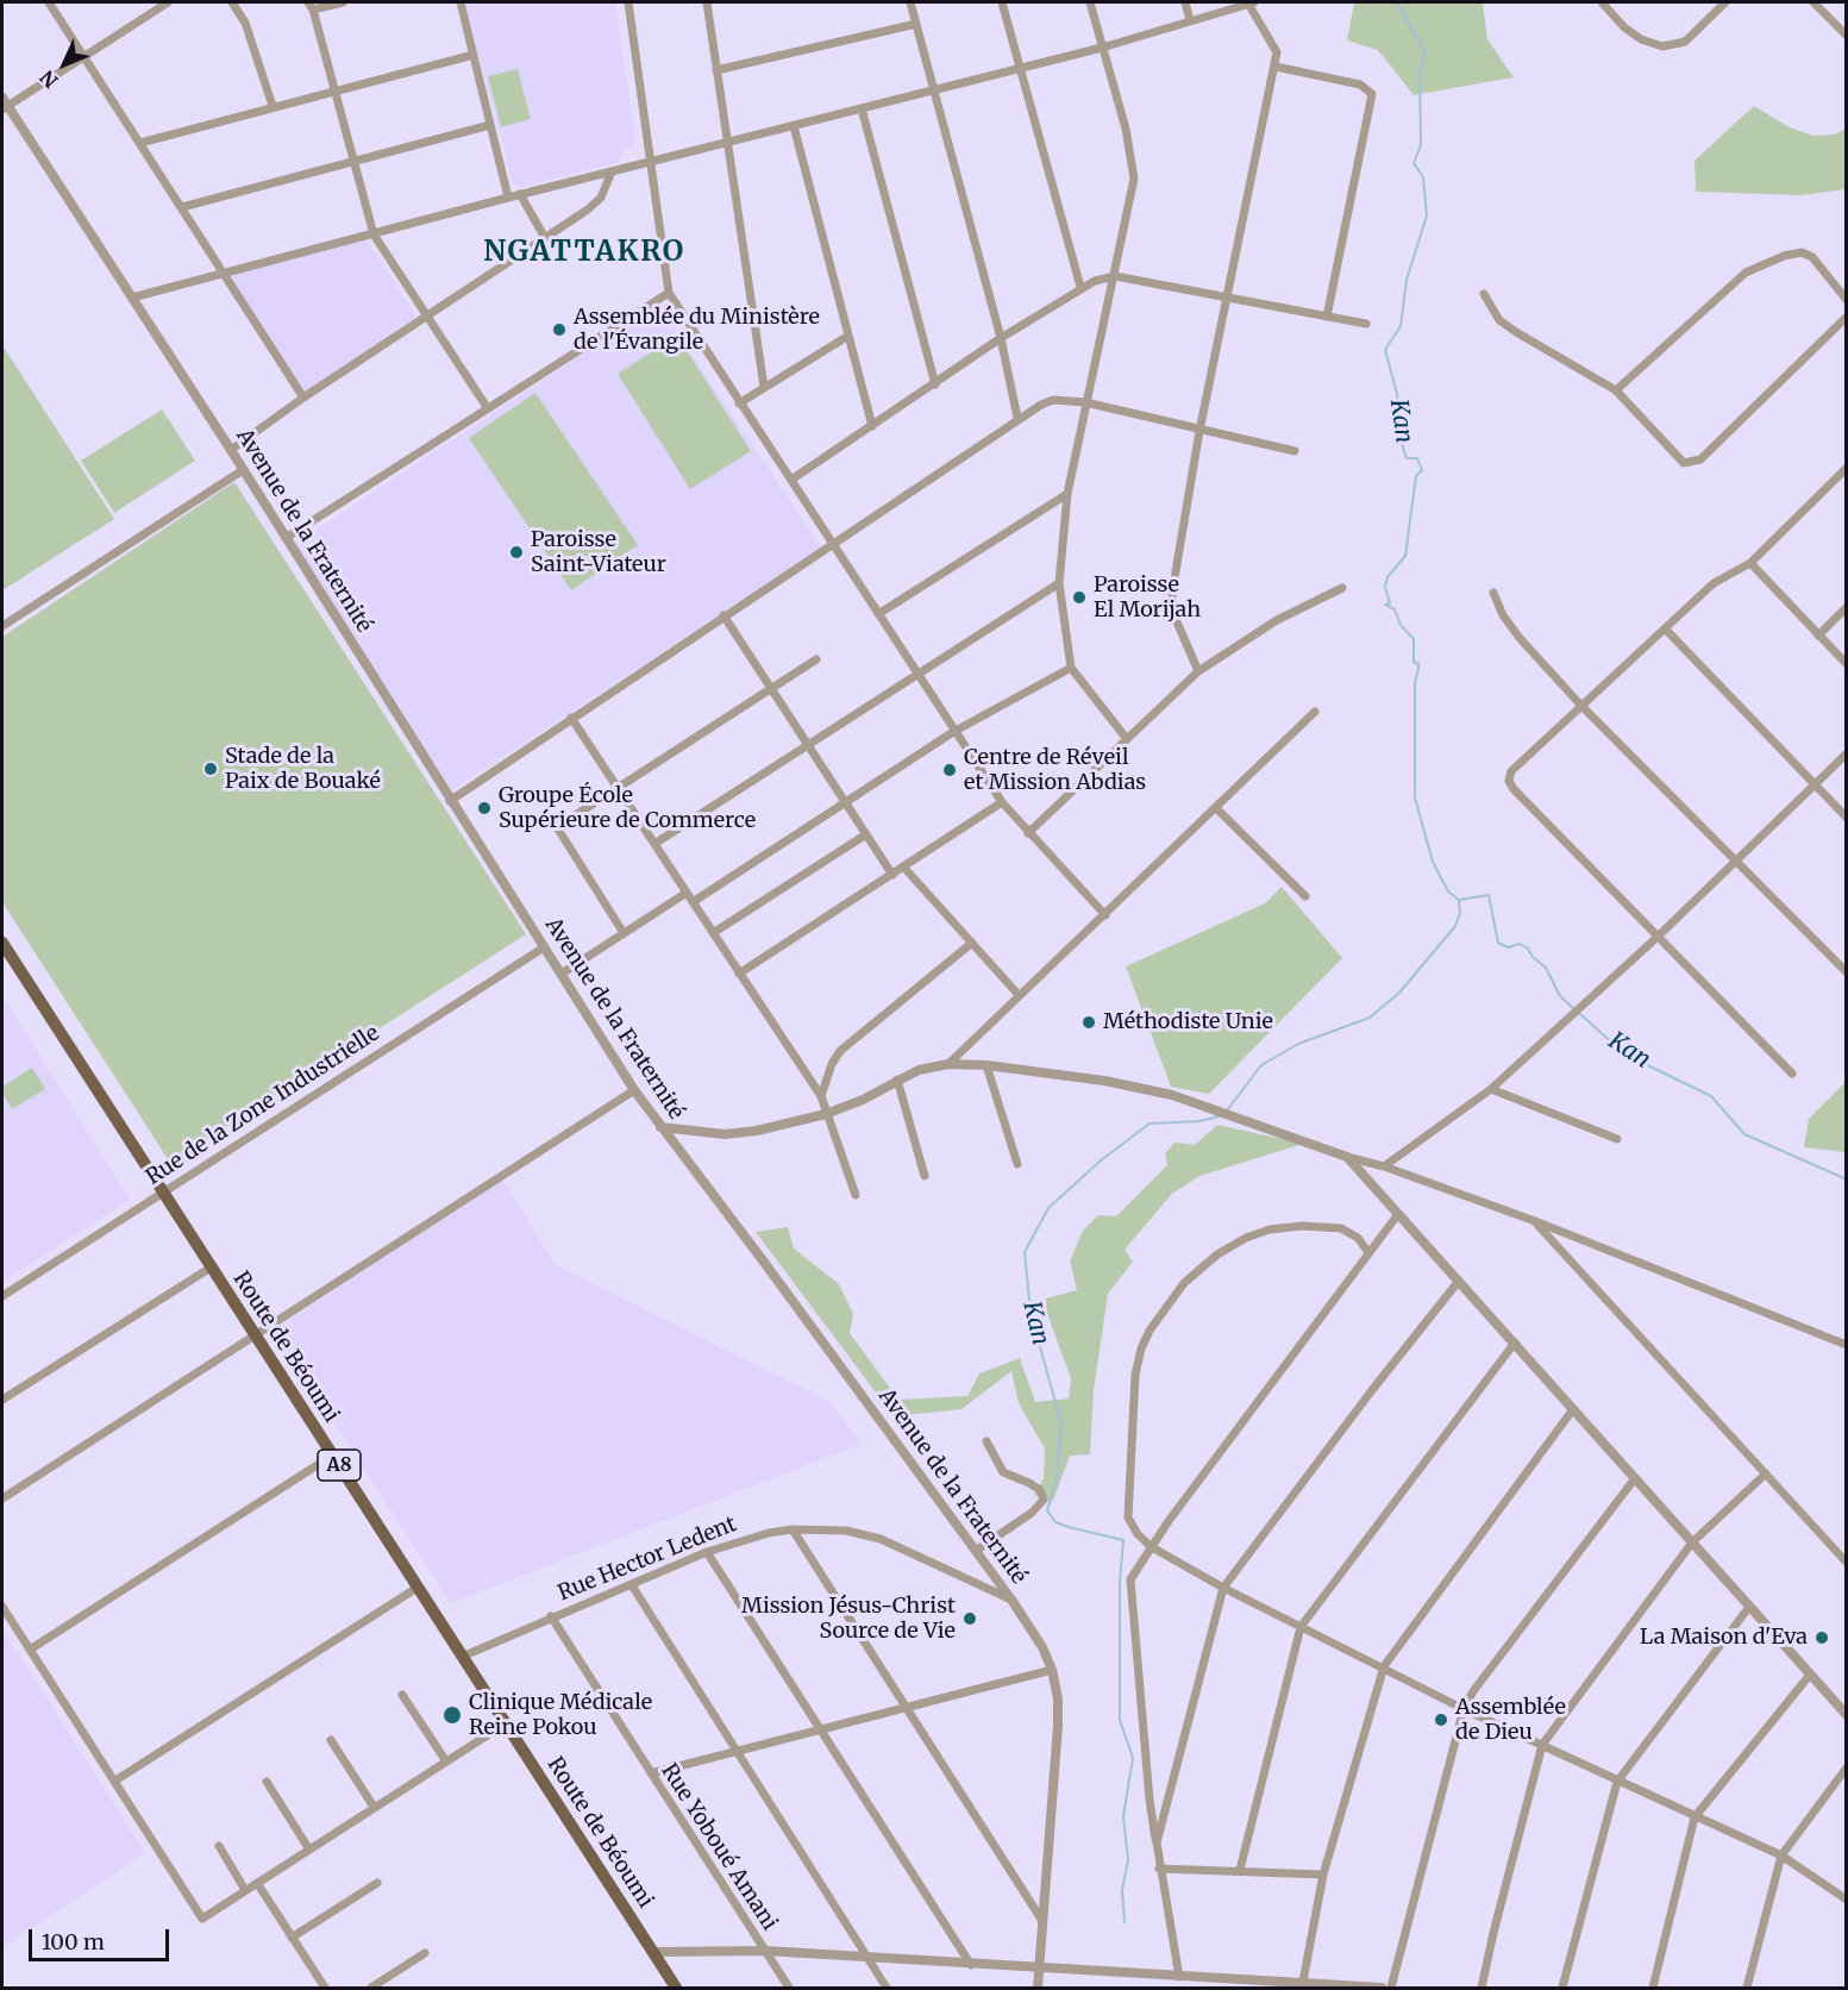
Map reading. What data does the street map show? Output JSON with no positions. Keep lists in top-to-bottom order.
{
  "streets": {
    "main road": ["Route de Béoumi", "A8"],
    "street": [
      "Avenue de la Fraternité",
      "Rue de la Zone Industrielle",
      "Rue Hector Ledent",
      "Rue Yoboué Amani"
    ]
  },
  "crossings": [
    ["Avenue de la Fraternité", "Rue de la Zone Industrielle"],
    ["Avenue de la Fraternité", "Rue Hector Ledent"],
    ["Rue de la Zone Industrielle", "Route de Béoumi"],
    ["Route de Béoumi", "Rue Hector Ledent"],
    ["Rue Hector Ledent", "Rue Yoboué Amani"]
  ],
  "districts": ["NGATTAKRO"],
  "water": ["Kan"],
  "places": [
    "Assemblée du Ministère de l'Évangile",
    "Paroisse Saint-Viateur",
    "Paroisse El Morijah",
    "Stade de la Paix de Bouaké",
    "Centre de Réveil et Mission Abdias",
    "Groupe École Supérieure de Commerce",
    "Méthodiste Unie",
    "Mission Jésus-Christ Source de Vie",
    "La Maison d'Eva",
    "Clinique Médicale Reine Pokou",
    "Assemblée de Dieu"
  ],
  "scale_bar": "100 m",
  "north": "bottom left"
}
